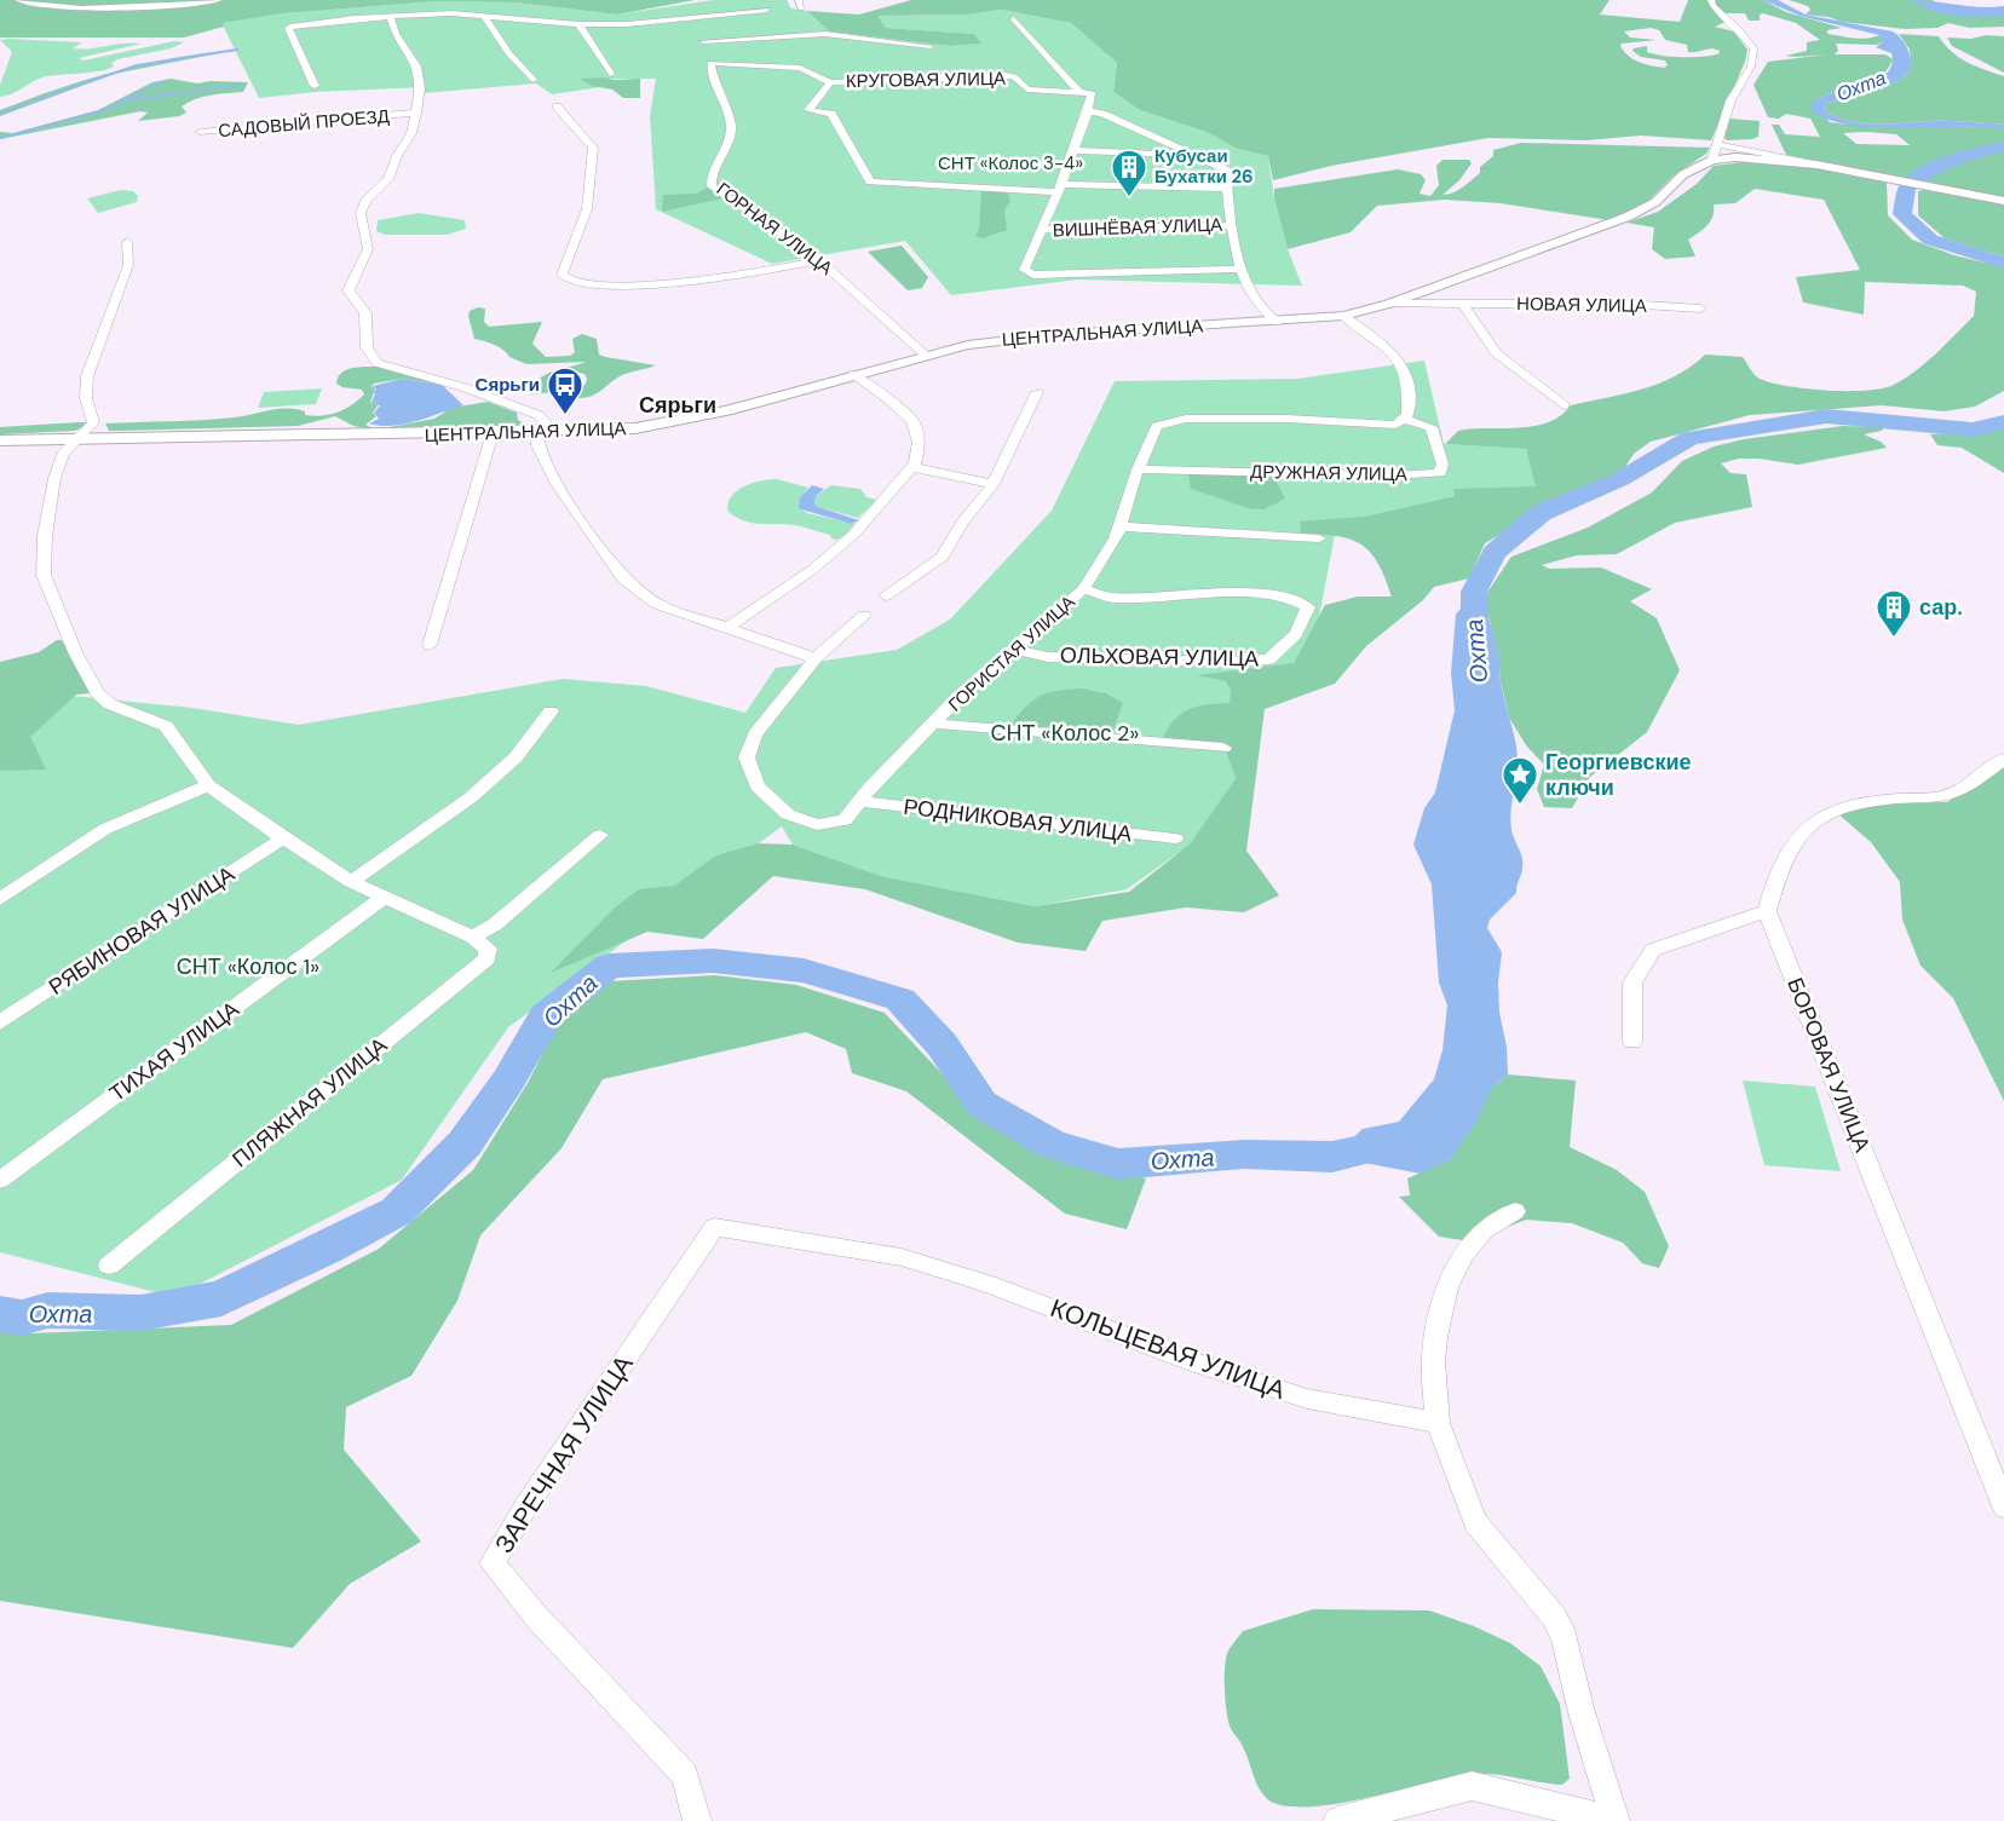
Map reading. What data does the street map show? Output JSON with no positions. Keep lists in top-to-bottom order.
{
  "streets": {
    "street": [
      "КРУГОВАЯ УЛИЦА",
      "САДОВЫЙ ПРОЕЗД",
      "ВИШНЁВАЯ УЛИЦА",
      "ГОРНАЯ УЛИЦА",
      "НОВАЯ УЛИЦА",
      "ЦЕНТРАЛЬНАЯ УЛИЦА",
      "ДРУЖНАЯ УЛИЦА",
      "ГОРИСТАЯ УЛИЦА",
      "ОЛЬХОВАЯ УЛИЦА",
      "РОДНИКОВАЯ УЛИЦА",
      "РЯБИНОВАЯ УЛИЦА",
      "ТИХАЯ УЛИЦА",
      "БОРОВАЯ УЛИЦА",
      "ПЛЯЖНАЯ УЛИЦА",
      "КОЛЬЦЕВАЯ УЛИЦА",
      "ЗАРЕЧНАЯ УЛИЦА"
    ]
  },
  "crossings": [
    ["ГОРНАЯ УЛИЦА", "ЦЕНТРАЛЬНАЯ УЛИЦА"],
    ["НОВАЯ УЛИЦА", "ЦЕНТРАЛЬНАЯ УЛИЦА"],
    ["ДРУЖНАЯ УЛИЦА", "ГОРИСТАЯ УЛИЦА"],
    ["ГОРИСТАЯ УЛИЦА", "ОЛЬХОВАЯ УЛИЦА"],
    ["ГОРИСТАЯ УЛИЦА", "РОДНИКОВАЯ УЛИЦА"],
    ["КОЛЬЦЕВАЯ УЛИЦА", "ЗАРЕЧНАЯ УЛИЦА"]
  ],
  "districts": ["Сярьги"],
  "water": ["Охта"],
  "parks": ["СНТ «Колос 3-4»", "СНТ «Колос 2»", "СНТ «Колос 1»"],
  "places": {
    "building": ["Кубусаи Бухатки 26", "сар."],
    "bus stop": ["Сярьги"],
    "place": ["Георгиевские ключи"]
  }
}
